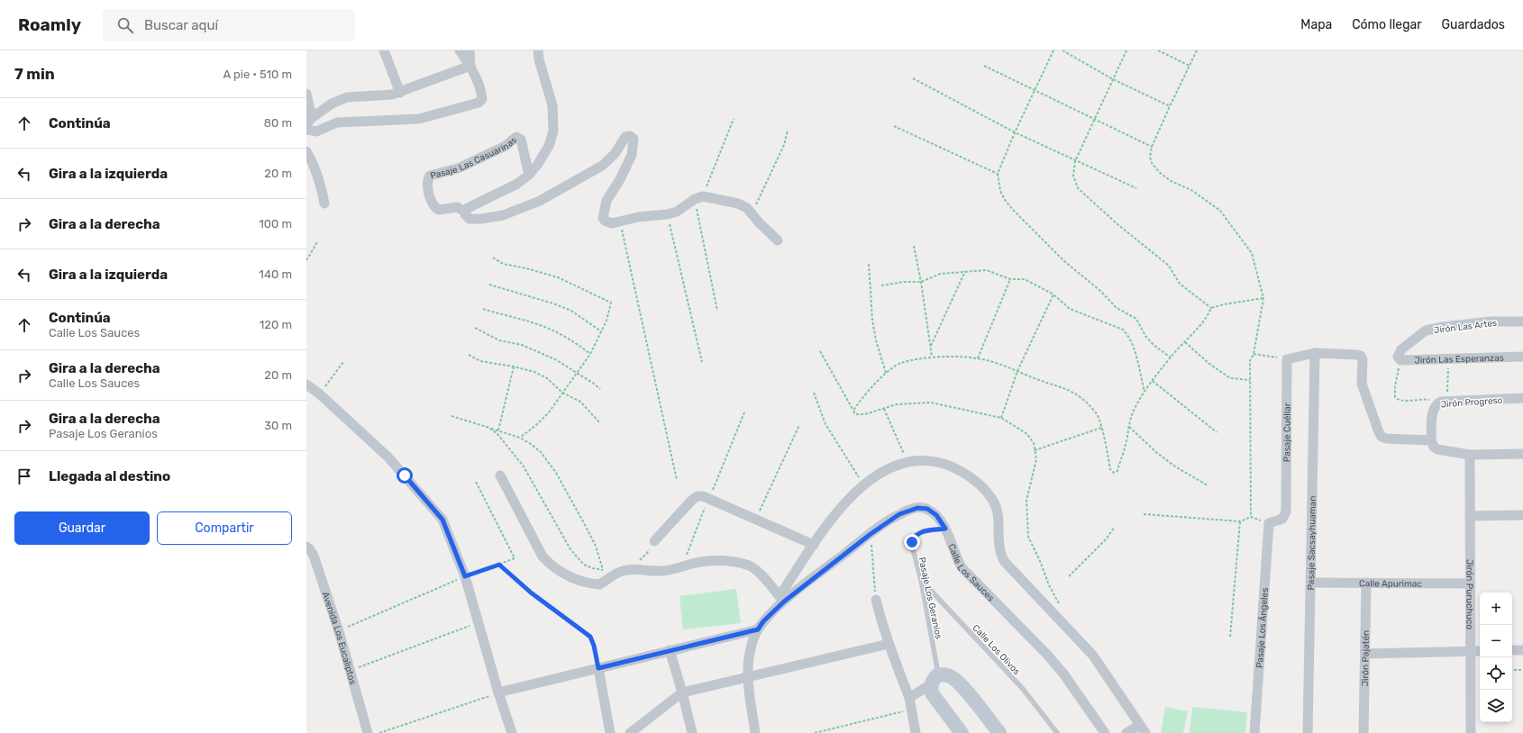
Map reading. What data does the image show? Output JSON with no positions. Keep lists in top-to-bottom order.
{
  "streets": {
    "street": [
      "Pasaje Las Casuarinas",
      "Jirón Las Artes",
      "Jirón Las Esperanzas",
      "Jirón Progreso",
      "Pasaje Cuéllar",
      "Pasaje Sacsayhuaman",
      "Calle Los Sauces",
      "Calle Apurimac",
      "Jirón Puruchuco",
      "Pasaje Los Ángeles",
      "Avenida Los Eucaliptos",
      "Jirón Pajatén"
    ],
    "lane": ["Pasaje Los Geranios", "Calle Los Olivos"]
  },
  "crossings": [
    ["Jirón Las Artes", "Jirón Las Esperanzas"],
    ["Pasaje Cuéllar", "Pasaje Los Ángeles"],
    ["Pasaje Sacsayhuaman", "Calle Apurimac"],
    ["Calle Los Sauces", "Pasaje Los Geranios"],
    ["Calle Apurimac", "Jirón Puruchuco"],
    ["Calle Apurimac", "Jirón Pajatén"],
    ["Pasaje Los Geranios", "Calle Los Olivos"]
  ],
  "page": {
    "header": "Roamly",
    "search": "Buscar aquí",
    "nav": ["Mapa", "Cómo llegar", "Guardados"],
    "heading": ["7 min", "A pie · 510 m"],
    "list": [
      ["Continúa", "80 m"],
      ["Gira a la izquierda", "20 m"],
      ["Gira a la derecha", "100 m"],
      ["Gira a la izquierda", "140 m"],
      ["Continúa", "Calle Los Sauces", "120 m"],
      ["Gira a la derecha", "Calle Los Sauces", "20 m"],
      ["Gira a la derecha", "Pasaje Los Geranios", "30 m"],
      "Llegada al destino"
    ],
    "buttons": ["Guardar", "Compartir"],
    "map_buttons": ["+", "−"]
  }
}
